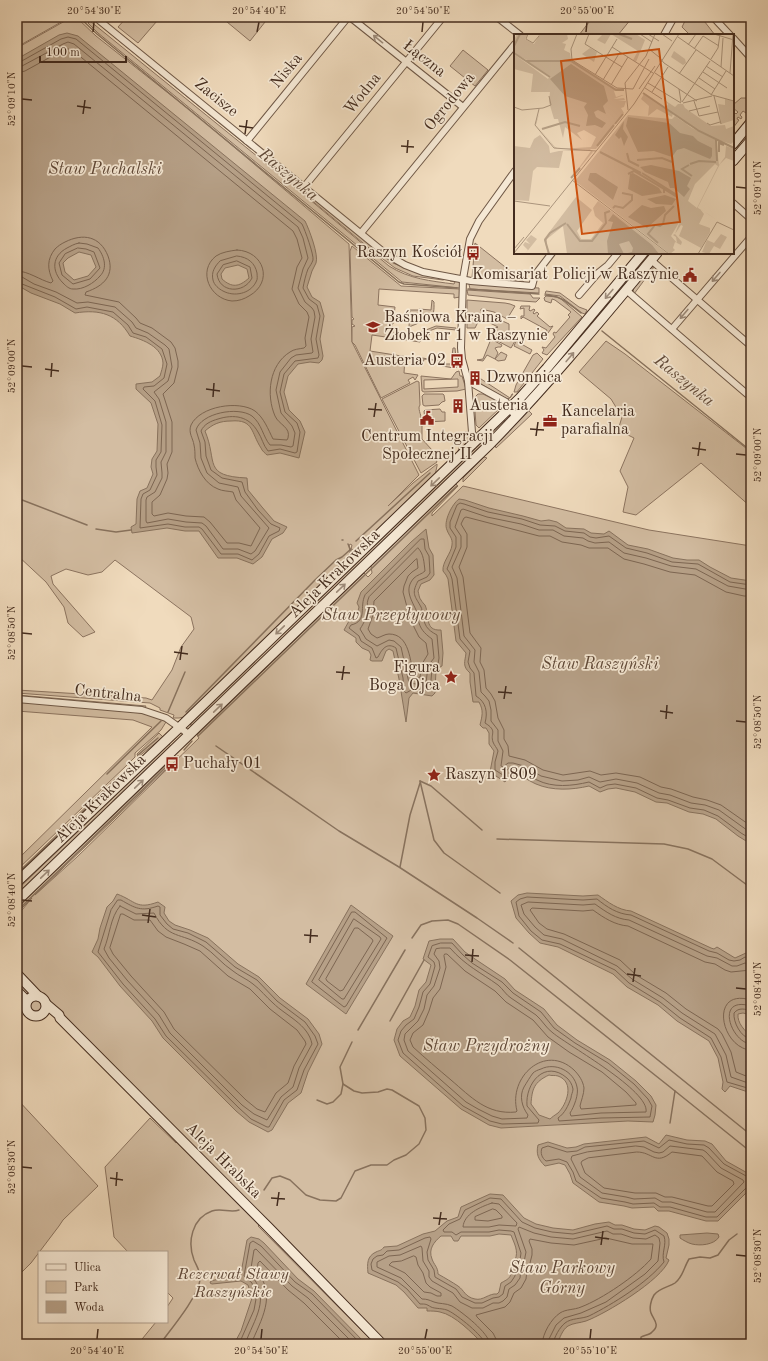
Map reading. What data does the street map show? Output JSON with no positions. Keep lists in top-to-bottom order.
{
  "streets": {
    "main road": ["Aleja Krakowska", "Aleja Hrabska"],
    "street": [
      "Łączna",
      "Niska",
      "Wodna",
      "Zacisze",
      "Ogrodowa",
      "Centralna"
    ]
  },
  "crossings": [
    ["Łączna", "Niska"],
    ["Łączna", "Wodna"],
    ["Łączna", "Ogrodowa"],
    ["Niska", "Zacisze"],
    ["Wodna", "Zacisze"],
    ["Zacisze", "Ogrodowa"],
    ["Aleja Krakowska", "Centralna"]
  ],
  "one_way": ["Łączna"],
  "water": [
    "Staw Puchalski",
    "Raszynka",
    "Staw Przepływowy",
    "Staw Raszyński",
    "Staw Przydrożny",
    "Staw Parkowy Górny"
  ],
  "parks": ["Rezerwat Stawy Raszyńskie"],
  "places": {
    "bus stop": ["Raszyn Kościół", "Austeria 02", "Puchały 01"],
    "public building": ["Komisariat Policji w Raszynie", "Centrum Integracji Społecznej II"],
    "school or university": ["Baśniowa Kraina – Żłobek nr 1 w Raszynie"],
    "building": ["Dzwonnica", "Austeria"],
    "office": ["Kancelaria parafialna"],
    "place": ["Figura Boga Ojca", "Raszyn 1809"]
  },
  "legend": ["Ulica", "Park", "Woda"],
  "scale_bar": "100 m",
  "coordinates": [
    "20°54'30\"E",
    "20°54'40\"E",
    "20°54'50\"E",
    "20°55'00\"E",
    "52°09'10\"N",
    "52°09'00\"N",
    "52°08'50\"N",
    "52°08'40\"N",
    "52°08'30\"N",
    "20°55'10\"E"
  ]
}
